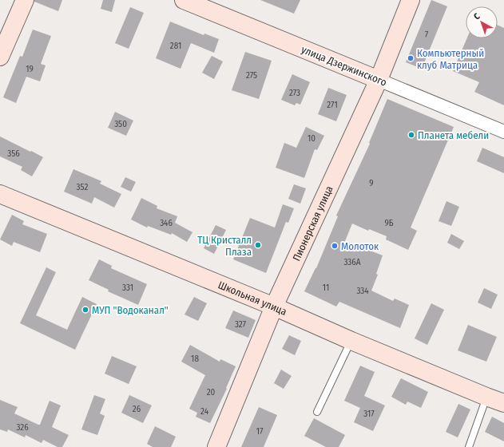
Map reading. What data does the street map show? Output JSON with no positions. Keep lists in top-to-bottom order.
{
  "streets": {
    "street": ["улица Дзержинского", "Пионерская улица", "Школьная улица"]
  },
  "crossings": [
    ["улица Дзержинского", "Пионерская улица"],
    ["Пионерская улица", "Школьная улица"]
  ],
  "places": [
    "Компьютерный клуб Матрица",
    "Планета мебели",
    "ТЦ Кристалл Плаза",
    "Молоток",
    "МУП \"Водоканал\""
  ],
  "house_numbers": [
    "7",
    "281",
    "19",
    "275",
    "273",
    "271",
    "350",
    "10",
    "356",
    "9",
    "352",
    "346",
    "9Б",
    "336А",
    "331",
    "11",
    "334",
    "327",
    "18",
    "20",
    "26",
    "24",
    "317",
    "326",
    "17"
  ],
  "north": "top left"
}
